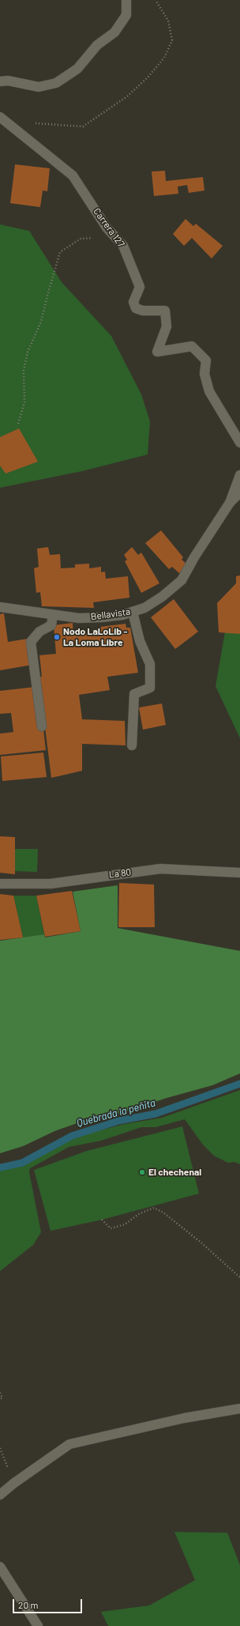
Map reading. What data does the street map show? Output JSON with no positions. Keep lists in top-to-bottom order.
{
  "streets": {
    "street": ["Carrera 127", "Bellavista", "La 80"]
  },
  "water": ["Quebrada la peñita"],
  "places": ["Nodo LaLoLib - La Loma Libre", "El chechenal"],
  "scale_bar": "20 m"
}
